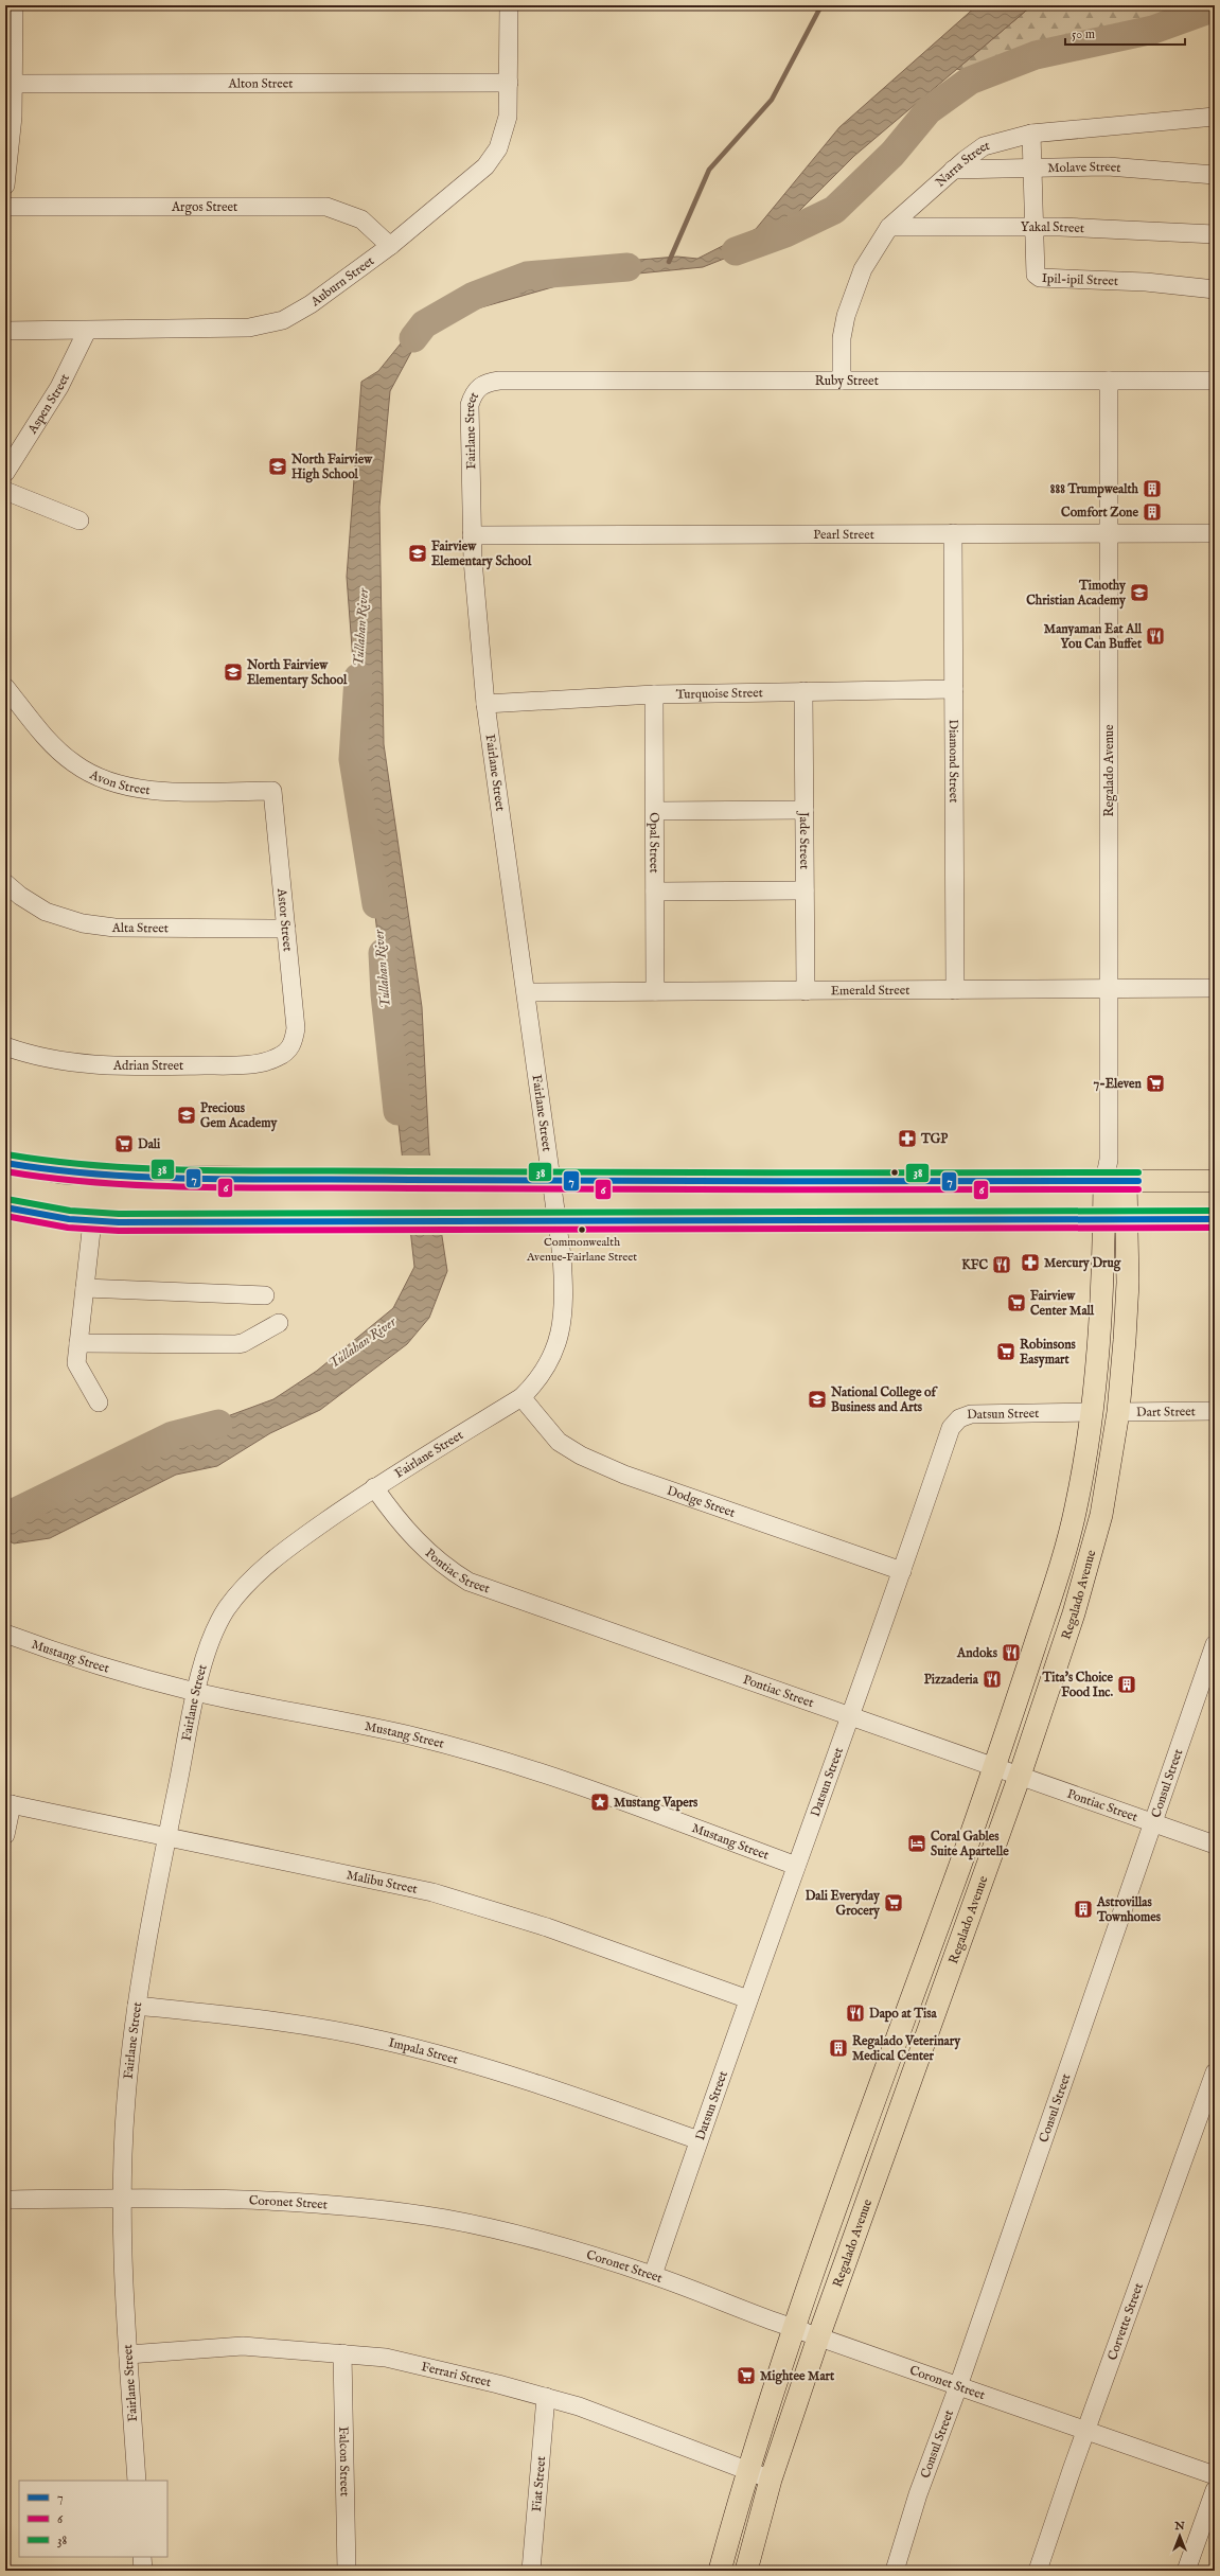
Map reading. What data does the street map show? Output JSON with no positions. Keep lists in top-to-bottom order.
{
  "streets": {
    "main road": ["Regalado Avenue"],
    "street": [
      "Alton Street",
      "Narra Street",
      "Molave Street",
      "Argos Street",
      "Yakal Street",
      "Ipil-ipil Street",
      "Auburn Street",
      "Ruby Street",
      "Aspen Street",
      "Fairlane Street",
      "Pearl Street",
      "Turquoise Street",
      "Diamond Street",
      "Avon Street",
      "Jade Street",
      "Opal Street",
      "Astor Street",
      "Alta Street",
      "Emerald Street",
      "Adrian Street",
      "Dart Street",
      "Datsun Street",
      "Dodge Street",
      "Pontiac Street",
      "Mustang Street",
      "Consul Street",
      "Malibu Street",
      "Impala Street",
      "Coronet Street",
      "Corvette Street",
      "Ferrari Street",
      "Falcon Street",
      "Fiat Street"
    ]
  },
  "crossings": [
    ["Alton Street", "Auburn Street"],
    ["Narra Street", "Molave Street"],
    ["Narra Street", "Yakal Street"],
    ["Narra Street", "Ipil-ipil Street"],
    ["Narra Street", "Ruby Street"],
    ["Molave Street", "Ipil-ipil Street"],
    ["Argos Street", "Auburn Street"],
    ["Yakal Street", "Ipil-ipil Street"],
    ["Auburn Street", "Aspen Street"],
    ["Ruby Street", "Fairlane Street"],
    ["Ruby Street", "Regalado Avenue"],
    ["Fairlane Street", "Pearl Street"],
    ["Fairlane Street", "Turquoise Street"],
    ["Fairlane Street", "Emerald Street"],
    ["Fairlane Street", "Dodge Street"],
    ["Fairlane Street", "Pontiac Street"],
    ["Fairlane Street", "Mustang Street"],
    ["Fairlane Street", "Malibu Street"],
    ["Fairlane Street", "Impala Street"],
    ["Fairlane Street", "Coronet Street"],
    ["Fairlane Street", "Ferrari Street"],
    ["Pearl Street", "Diamond Street"],
    ["Pearl Street", "Regalado Avenue"],
    ["Turquoise Street", "Diamond Street"],
    ["Turquoise Street", "Jade Street"],
    ["Turquoise Street", "Opal Street"],
    ["Diamond Street", "Emerald Street"],
    ["Regalado Avenue", "Emerald Street"],
    ["Regalado Avenue", "Dart Street"],
    ["Regalado Avenue", "Datsun Street"],
    ["Regalado Avenue", "Pontiac Street"],
    ["Regalado Avenue", "Coronet Street"],
    ["Regalado Avenue", "Ferrari Street"],
    ["Avon Street", "Astor Street"],
    ["Jade Street", "Emerald Street"],
    ["Opal Street", "Emerald Street"],
    ["Astor Street", "Alta Street"],
    ["Astor Street", "Adrian Street"],
    ["Datsun Street", "Dodge Street"],
    ["Datsun Street", "Pontiac Street"],
    ["Datsun Street", "Mustang Street"],
    ["Datsun Street", "Malibu Street"],
    ["Datsun Street", "Impala Street"],
    ["Datsun Street", "Coronet Street"],
    ["Pontiac Street", "Consul Street"],
    ["Consul Street", "Coronet Street"],
    ["Coronet Street", "Corvette Street"],
    ["Ferrari Street", "Falcon Street"],
    ["Ferrari Street", "Fiat Street"]
  ],
  "water": ["Tullahan River"],
  "places": {
    "school or university": [
      "North Fairview High School",
      "Fairview Elementary School",
      "Timothy Christian Academy",
      "North Fairview Elementary School",
      "Precious Gem Academy",
      "National College of Business and Arts"
    ],
    "building": [
      "888 Trumpwealth",
      "Comfort Zone",
      "Tita's Choice Food Inc.",
      "Astrovillas Townhomes",
      "Regalado Veterinary Medical Center"
    ],
    "restaurant": [
      "Manyaman Eat All You Can Buffet",
      "KFC",
      "Andoks",
      "Pizzaderia",
      "Dapo at Tisa"
    ],
    "supermarket": [
      "7-Eleven",
      "Dali",
      "Fairview Center Mall",
      "Robinsons Easymart",
      "Dali Everyday Grocery",
      "Mightee Mart"
    ],
    "pharmacy": ["TGP", "Mercury Drug"],
    "other": ["Commonwealth Avenue–Fairlane Street"],
    "place": ["Mustang Vapers"],
    "hotel": ["Coral Gables Suite Apartelle"]
  },
  "lines": ["transit line 38", "transit line 7", "transit line 6"],
  "legend": ["7", "6", "38"],
  "scale_bar": "50 m",
  "north": "top"
}
